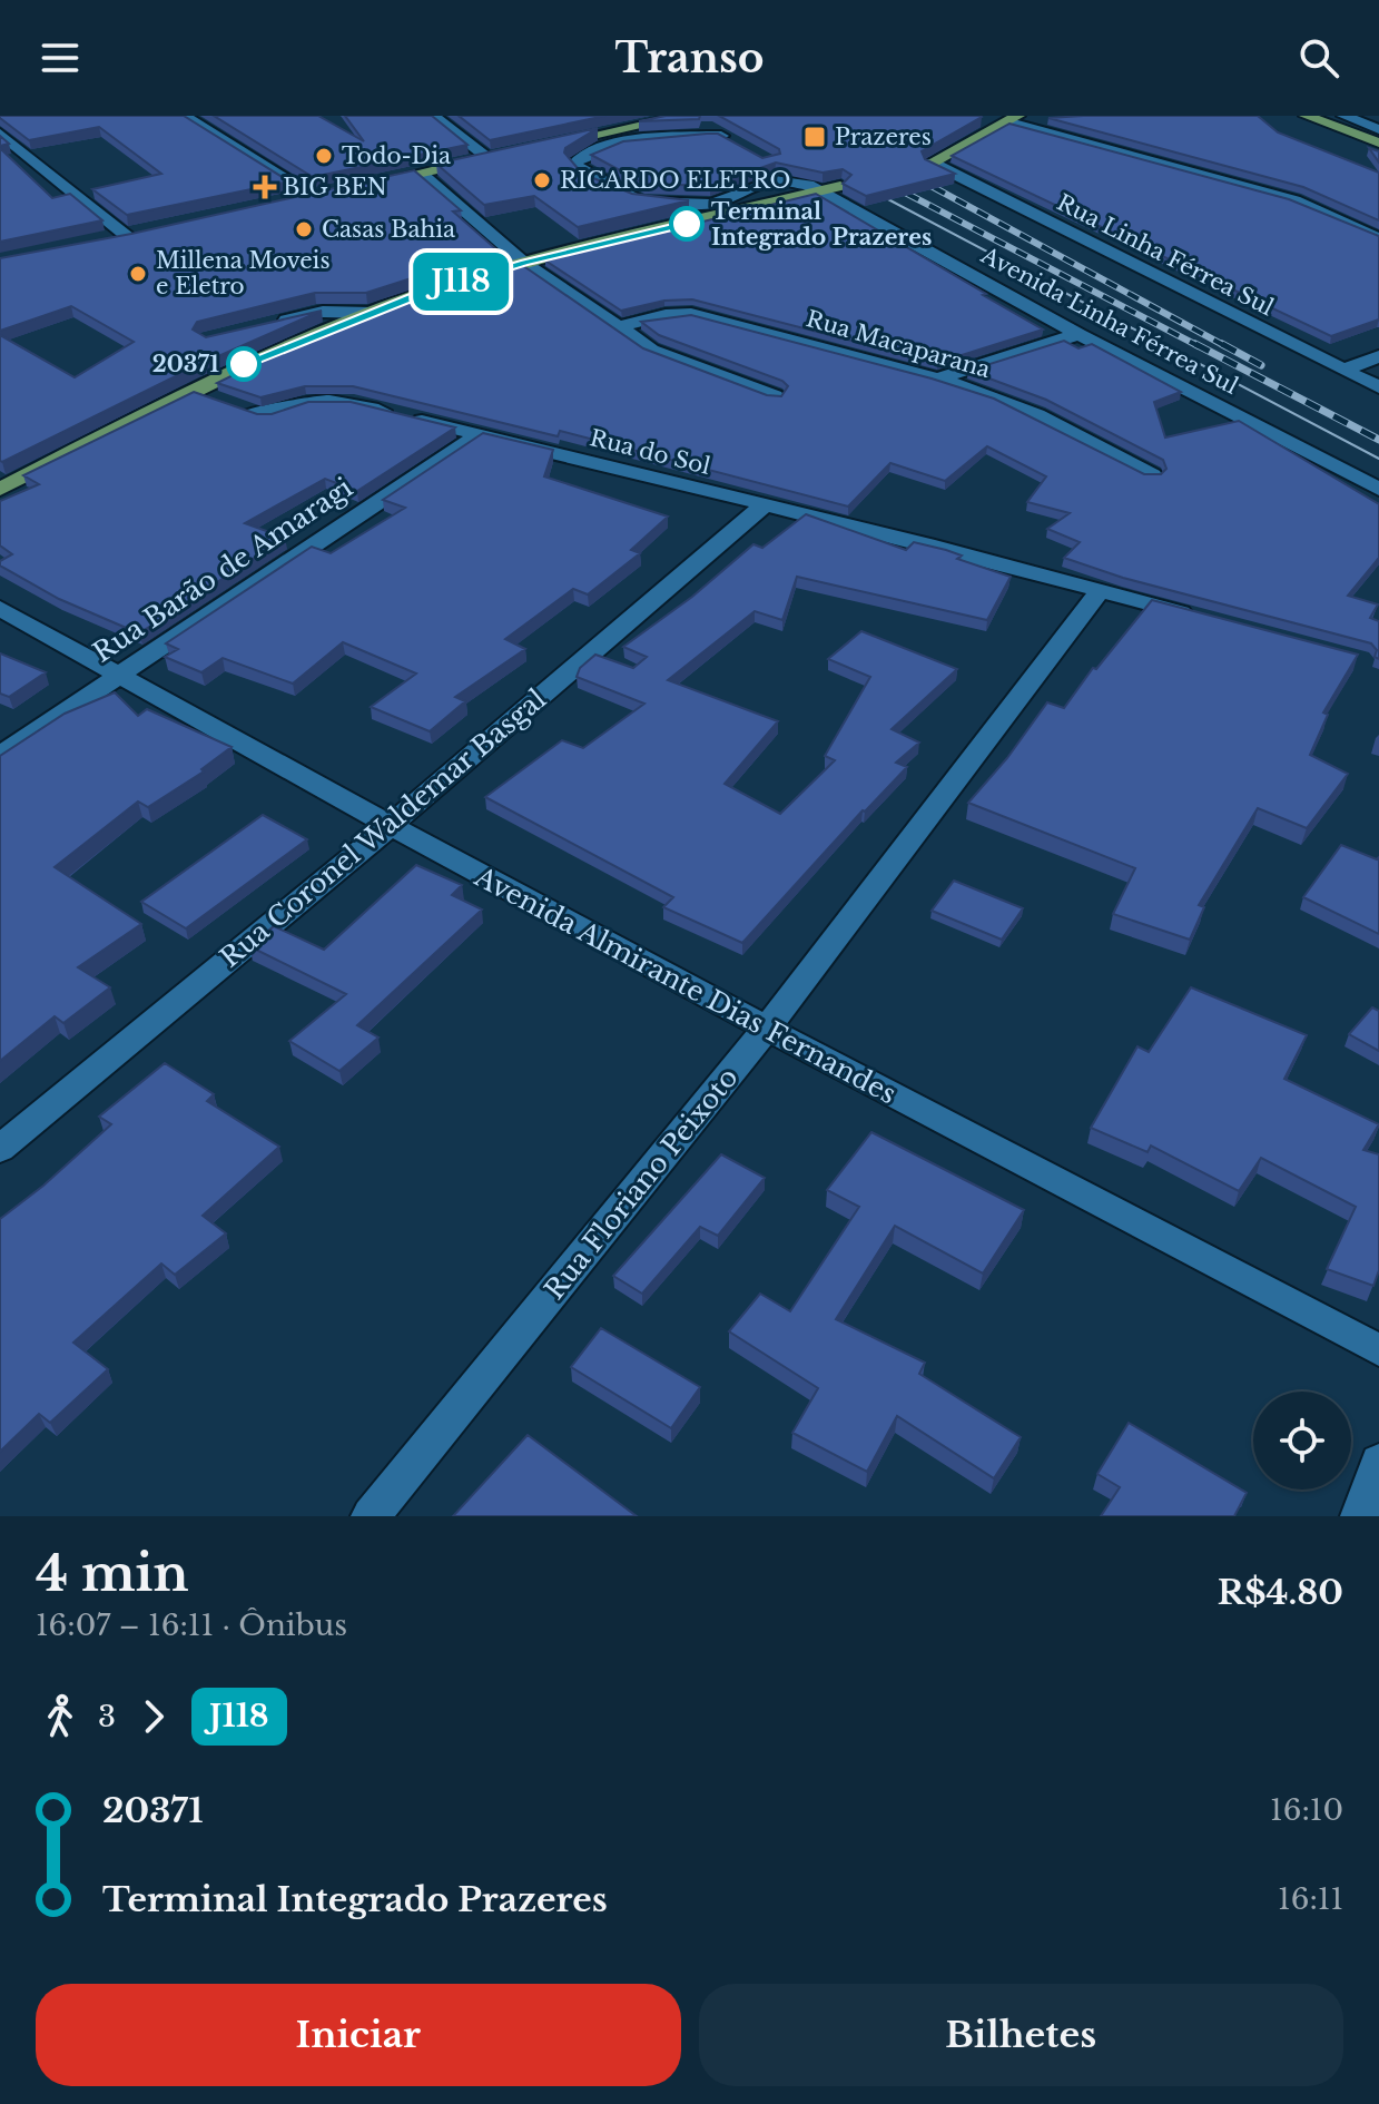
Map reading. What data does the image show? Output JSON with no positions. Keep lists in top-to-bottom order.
{
  "streets": {
    "street": [
      "Rua Linha Férrea Sul",
      "Avenida Linha Férrea Sul",
      "Rua Macaparana",
      "Rua do Sol",
      "Rua Barão de Amaragi",
      "Rua Coronel Waldemar Basgal",
      "Avenida Almirante Dias Fernandes",
      "Rua Floriano Peixoto"
    ]
  },
  "crossings": [
    ["Rua do Sol", "Rua Barão de Amaragi"],
    ["Rua do Sol", "Rua Coronel Waldemar Basgal"],
    ["Rua do Sol", "Rua Floriano Peixoto"],
    ["Rua Barão de Amaragi", "Avenida Almirante Dias Fernandes"],
    ["Rua Coronel Waldemar Basgal", "Avenida Almirante Dias Fernandes"],
    ["Avenida Almirante Dias Fernandes", "Rua Floriano Peixoto"]
  ],
  "places": {
    "transit": ["Prazeres"],
    "other": [
      "Todo-Dia",
      "RICARDO ELETRO",
      "Terminal Integrado Prazeres",
      "Casas Bahia",
      "Millena Moveis e Eletro",
      "20371"
    ],
    "health": ["BIG BEN"]
  },
  "lines": ["bus line J118"],
  "page": {
    "header": "Transo",
    "on_map": "J118",
    "heading": ["4 min", "16:07 – 16:11 · Ônibus", "R$4.80"],
    "legs": ["3", "J118"],
    "list": [
      {
        "name": "20371",
        "value": "16:10"
      },
      {
        "name": "Terminal Integrado Prazeres",
        "value": "16:11"
      }
    ],
    "buttons": ["Iniciar", "Bilhetes"]
  }
}
